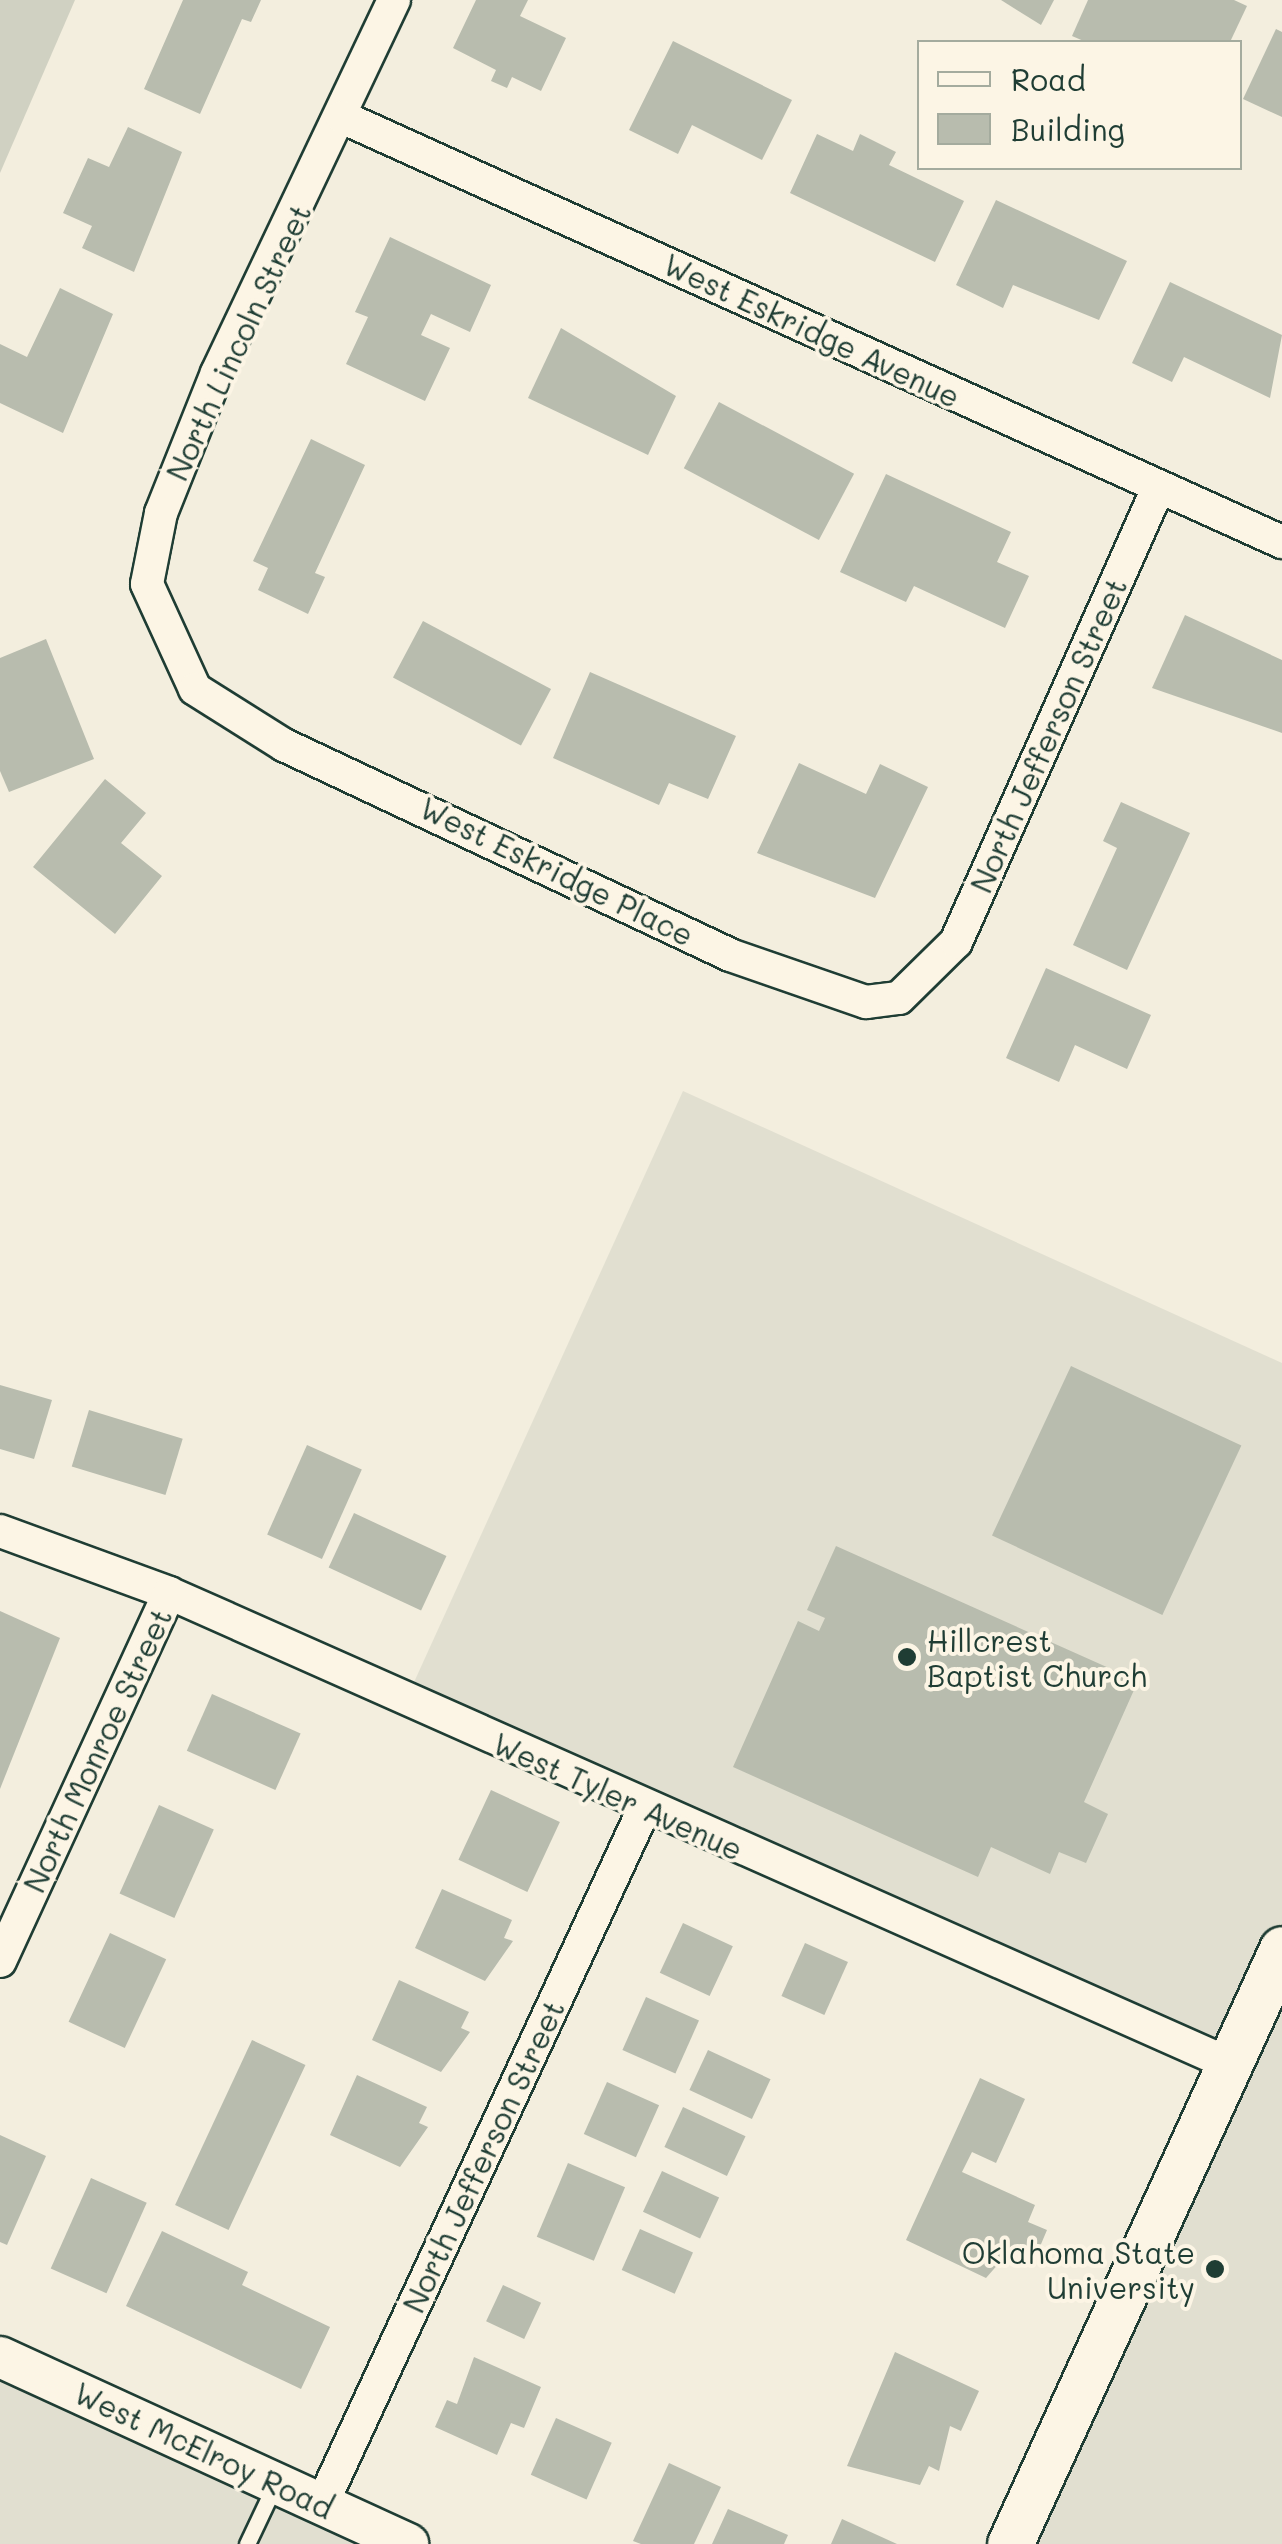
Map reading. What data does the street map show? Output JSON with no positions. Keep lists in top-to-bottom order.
{
  "streets": {
    "street": [
      "West Eskridge Avenue",
      "North Lincoln Street",
      "North Jefferson Street",
      "West Eskridge Place",
      "North Monroe Street",
      "West Tyler Avenue",
      "West McElroy Road"
    ]
  },
  "crossings": [
    ["West Eskridge Avenue", "North Lincoln Street"],
    ["West Eskridge Avenue", "North Jefferson Street"],
    ["North Lincoln Street", "West Eskridge Place"],
    ["North Jefferson Street", "West Eskridge Place"],
    ["North Jefferson Street", "West Tyler Avenue"],
    ["North Jefferson Street", "West McElroy Road"],
    ["North Monroe Street", "West Tyler Avenue"]
  ],
  "places": ["Hillcrest Baptist Church", "Oklahoma State University"],
  "legend": ["Road", "Building"]
}
